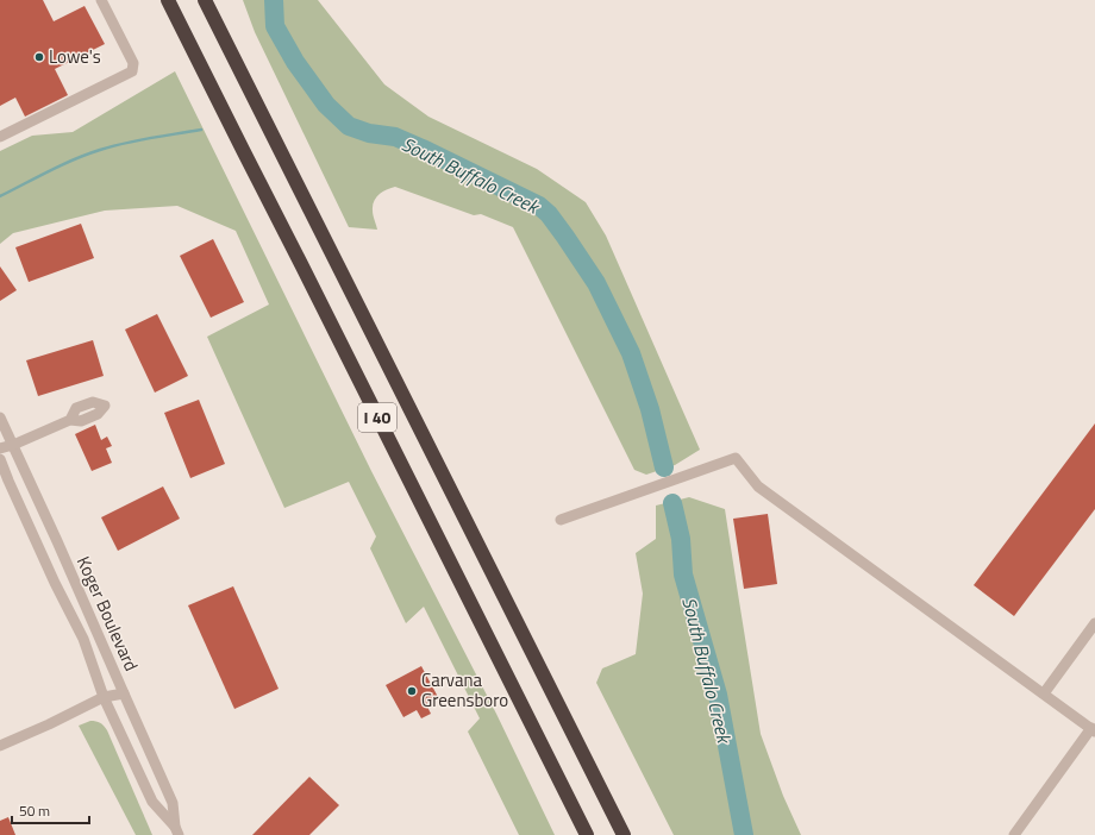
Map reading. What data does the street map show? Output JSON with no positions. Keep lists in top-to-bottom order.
{
  "streets": {
    "highway": ["I 40"],
    "street": ["Koger Boulevard"]
  },
  "water": ["South Buffalo Creek"],
  "places": ["Lowe's", "Carvana Greensboro"],
  "scale_bar": "50 m"
}
